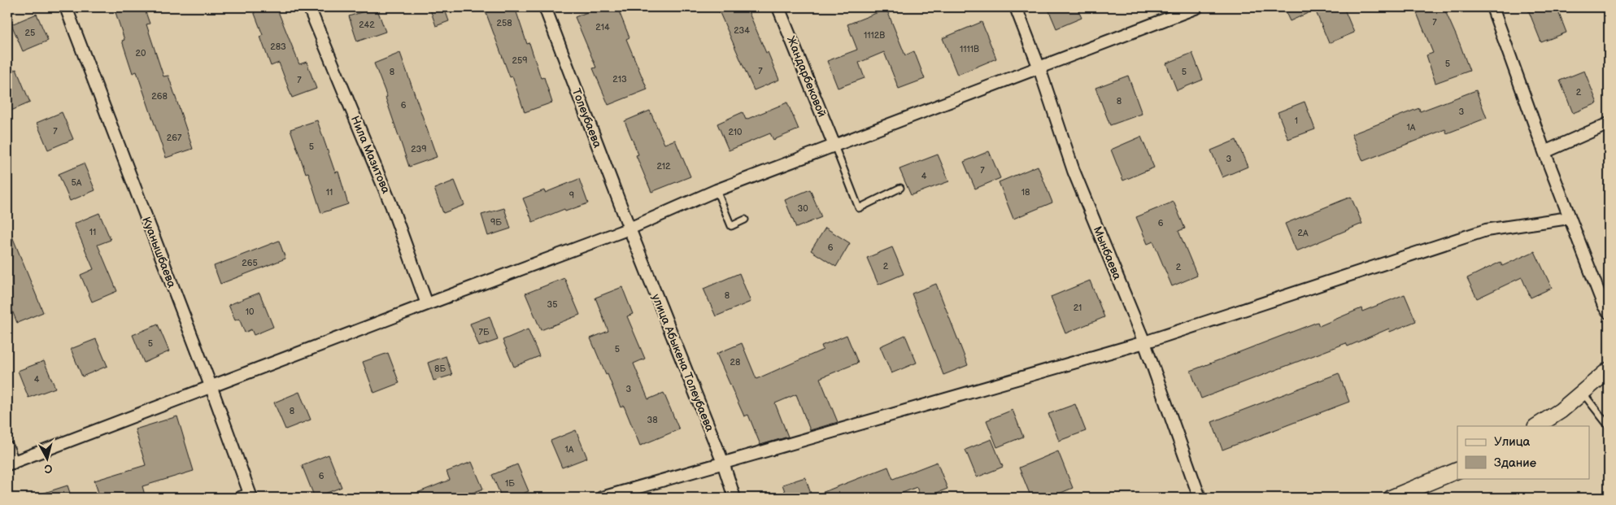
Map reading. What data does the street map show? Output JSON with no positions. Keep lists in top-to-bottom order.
{
  "streets": {
    "street": [
      "Жандарбековой",
      "Толеубаева",
      "Нила Мазитова",
      "Куанышбаева",
      "Мынбаева",
      "улица Абыкена Толеубаева"
    ]
  },
  "crossings": [
    ["Толеубаева", "улица Абыкена Толеубаева"]
  ],
  "house_numbers": [
    "7",
    "258",
    "242",
    "214",
    "234",
    "25",
    "1112В",
    "283",
    "1111В",
    "20",
    "259",
    "5",
    "7",
    "8",
    "5",
    "213",
    "7",
    "2",
    "268",
    "8",
    "6",
    "3",
    "1",
    "1А",
    "7",
    "210",
    "267",
    "5",
    "239",
    "3",
    "212",
    "7",
    "4",
    "5А",
    "11",
    "18",
    "9",
    "30",
    "9Б",
    "6",
    "11",
    "2А",
    "6",
    "265",
    "2",
    "2",
    "8",
    "35",
    "21",
    "10",
    "7Б",
    "5",
    "5",
    "28",
    "8Б",
    "4",
    "3",
    "8",
    "38",
    "1А",
    "6",
    "1Б"
  ],
  "legend": ["Улица", "Здание"],
  "north": "bottom"
}
